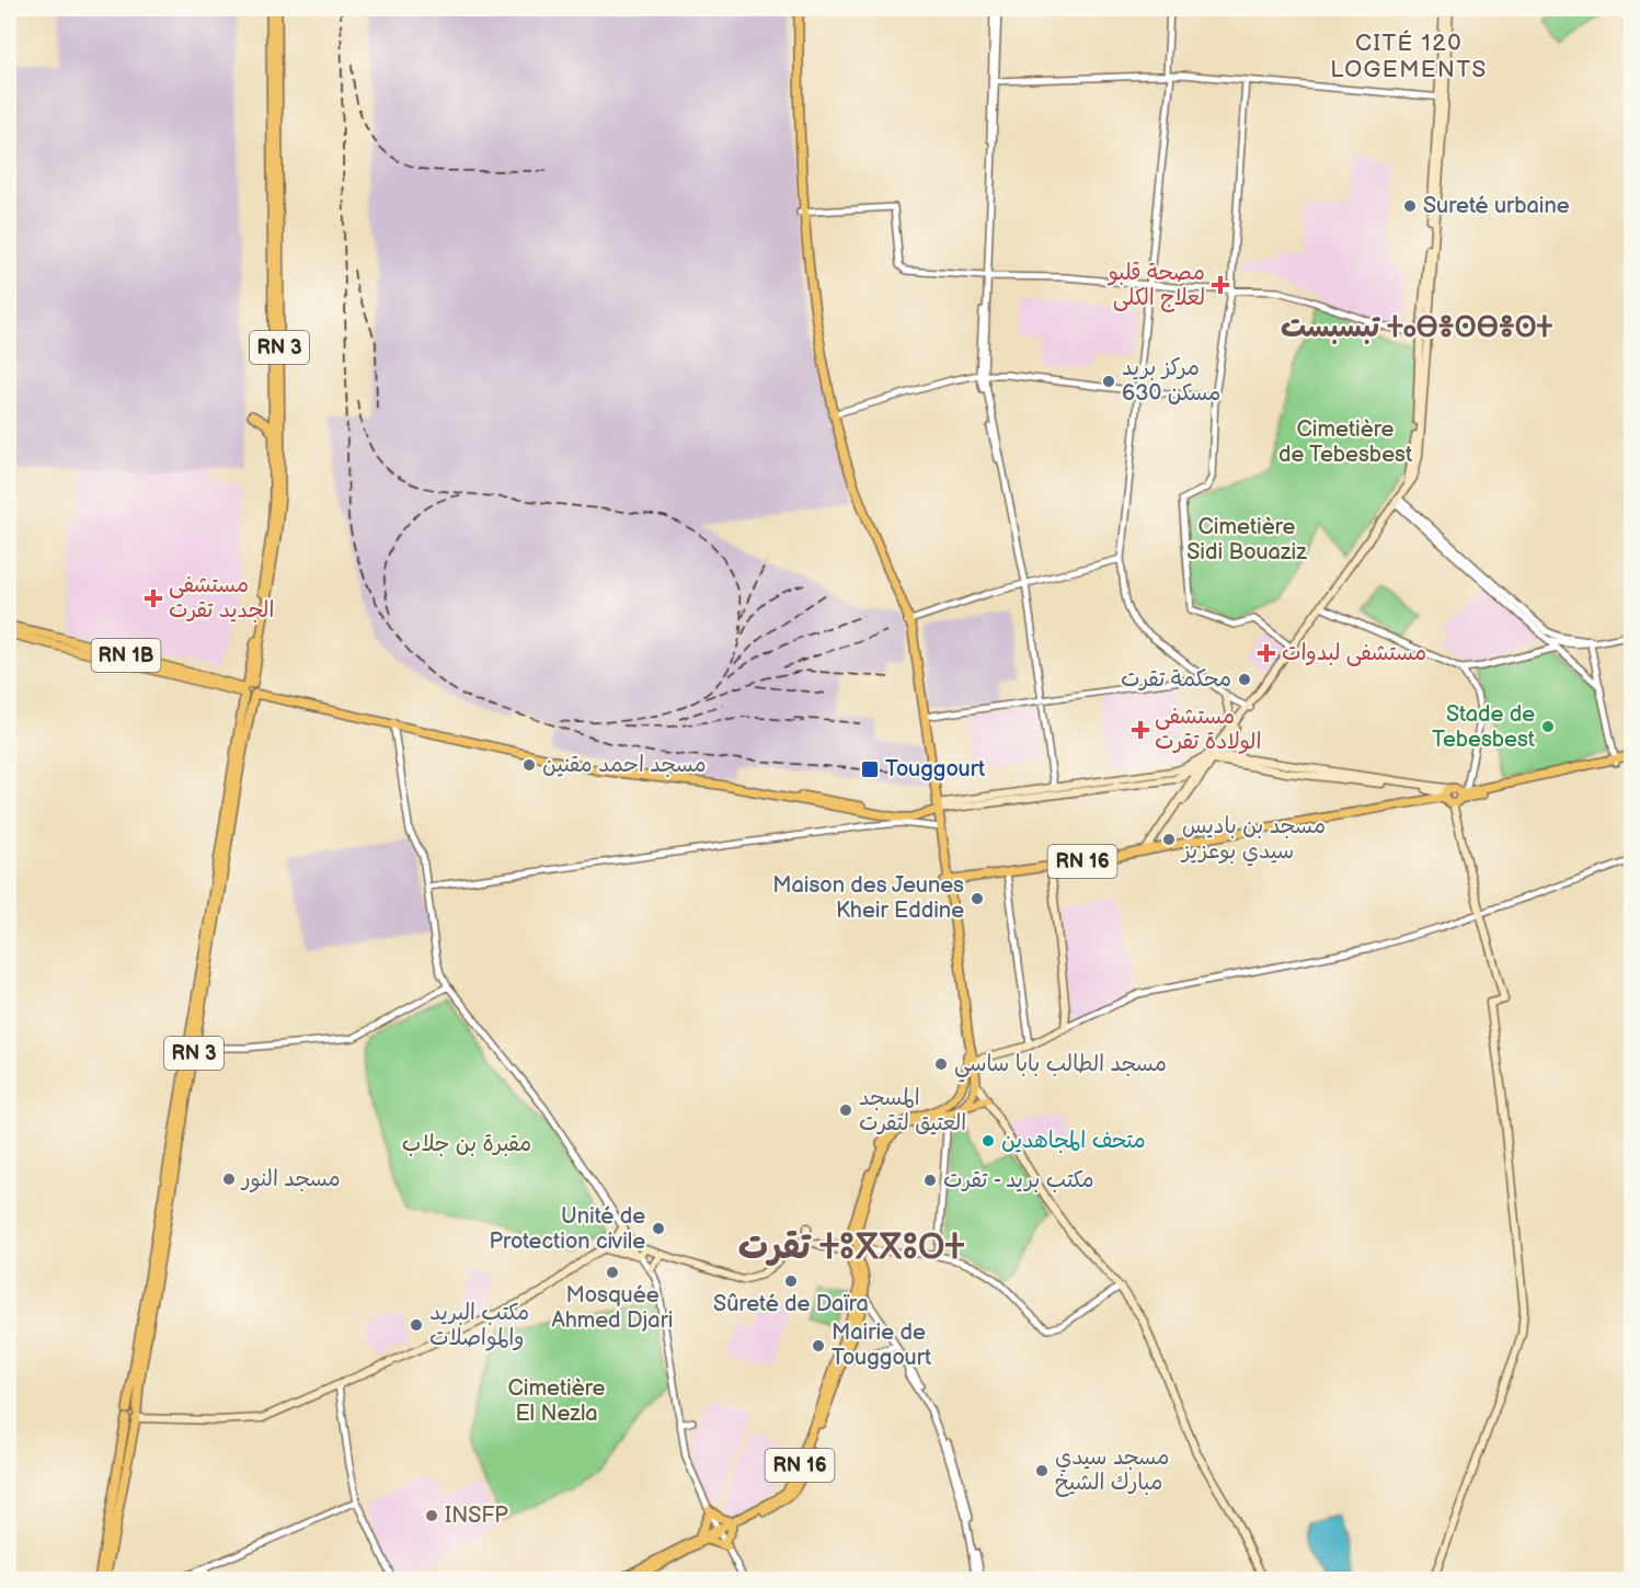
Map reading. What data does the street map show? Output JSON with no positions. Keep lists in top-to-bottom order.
{
  "streets": {
    "main road": ["RN 3", "RN 1B", "RN 16"]
  },
  "crossings": [
    ["RN 3", "RN 1B"]
  ],
  "districts": ["CITÉ 120 LOGEMENTS", "تبسبست ⵜⴰⴱⴻⵙⴱⴻⵙⵜ", "تقرت ⵜⵓⴳⴳⵓⵔⵜ"],
  "parks": [
    "Cimetière de Tebesbest",
    "Cimetière Sidi Bouaziz",
    "مقبرة بن جلاب",
    "Cimetière El Nezla"
  ],
  "places": {
    "other": [
      "Sureté urbaine",
      "مركز بريد 630 مسكن",
      "محكمة تقرت",
      "Stade de Tebesbest",
      "مسجد احمد مقنين",
      "مسجد بن باديس سيدي بوعزيز",
      "Maison des Jeunes Kheir Eddine",
      "مسجد الطالب بابا ساسي",
      "المسجد العتيق لتقرت",
      "متحف المجاهدين",
      "مسجد النور",
      "مكتب بريد - تقرت",
      "Unité de Protection civile",
      "Mosquée Ahmed Djari",
      "Sûreté de Daïra",
      "مكتب البريد والمواصلات",
      "Mairie de Touggourt",
      "مسجد سيدي مبارك الشيخ",
      "INSFP"
    ],
    "health": [
      "مصحة قلبو لعلاج الكلى",
      "مستشفى الجديد تقرت",
      "مستشفى لبدوات",
      "مستشفى الولادة تقرت"
    ],
    "transit": ["Touggourt"]
  }
}
